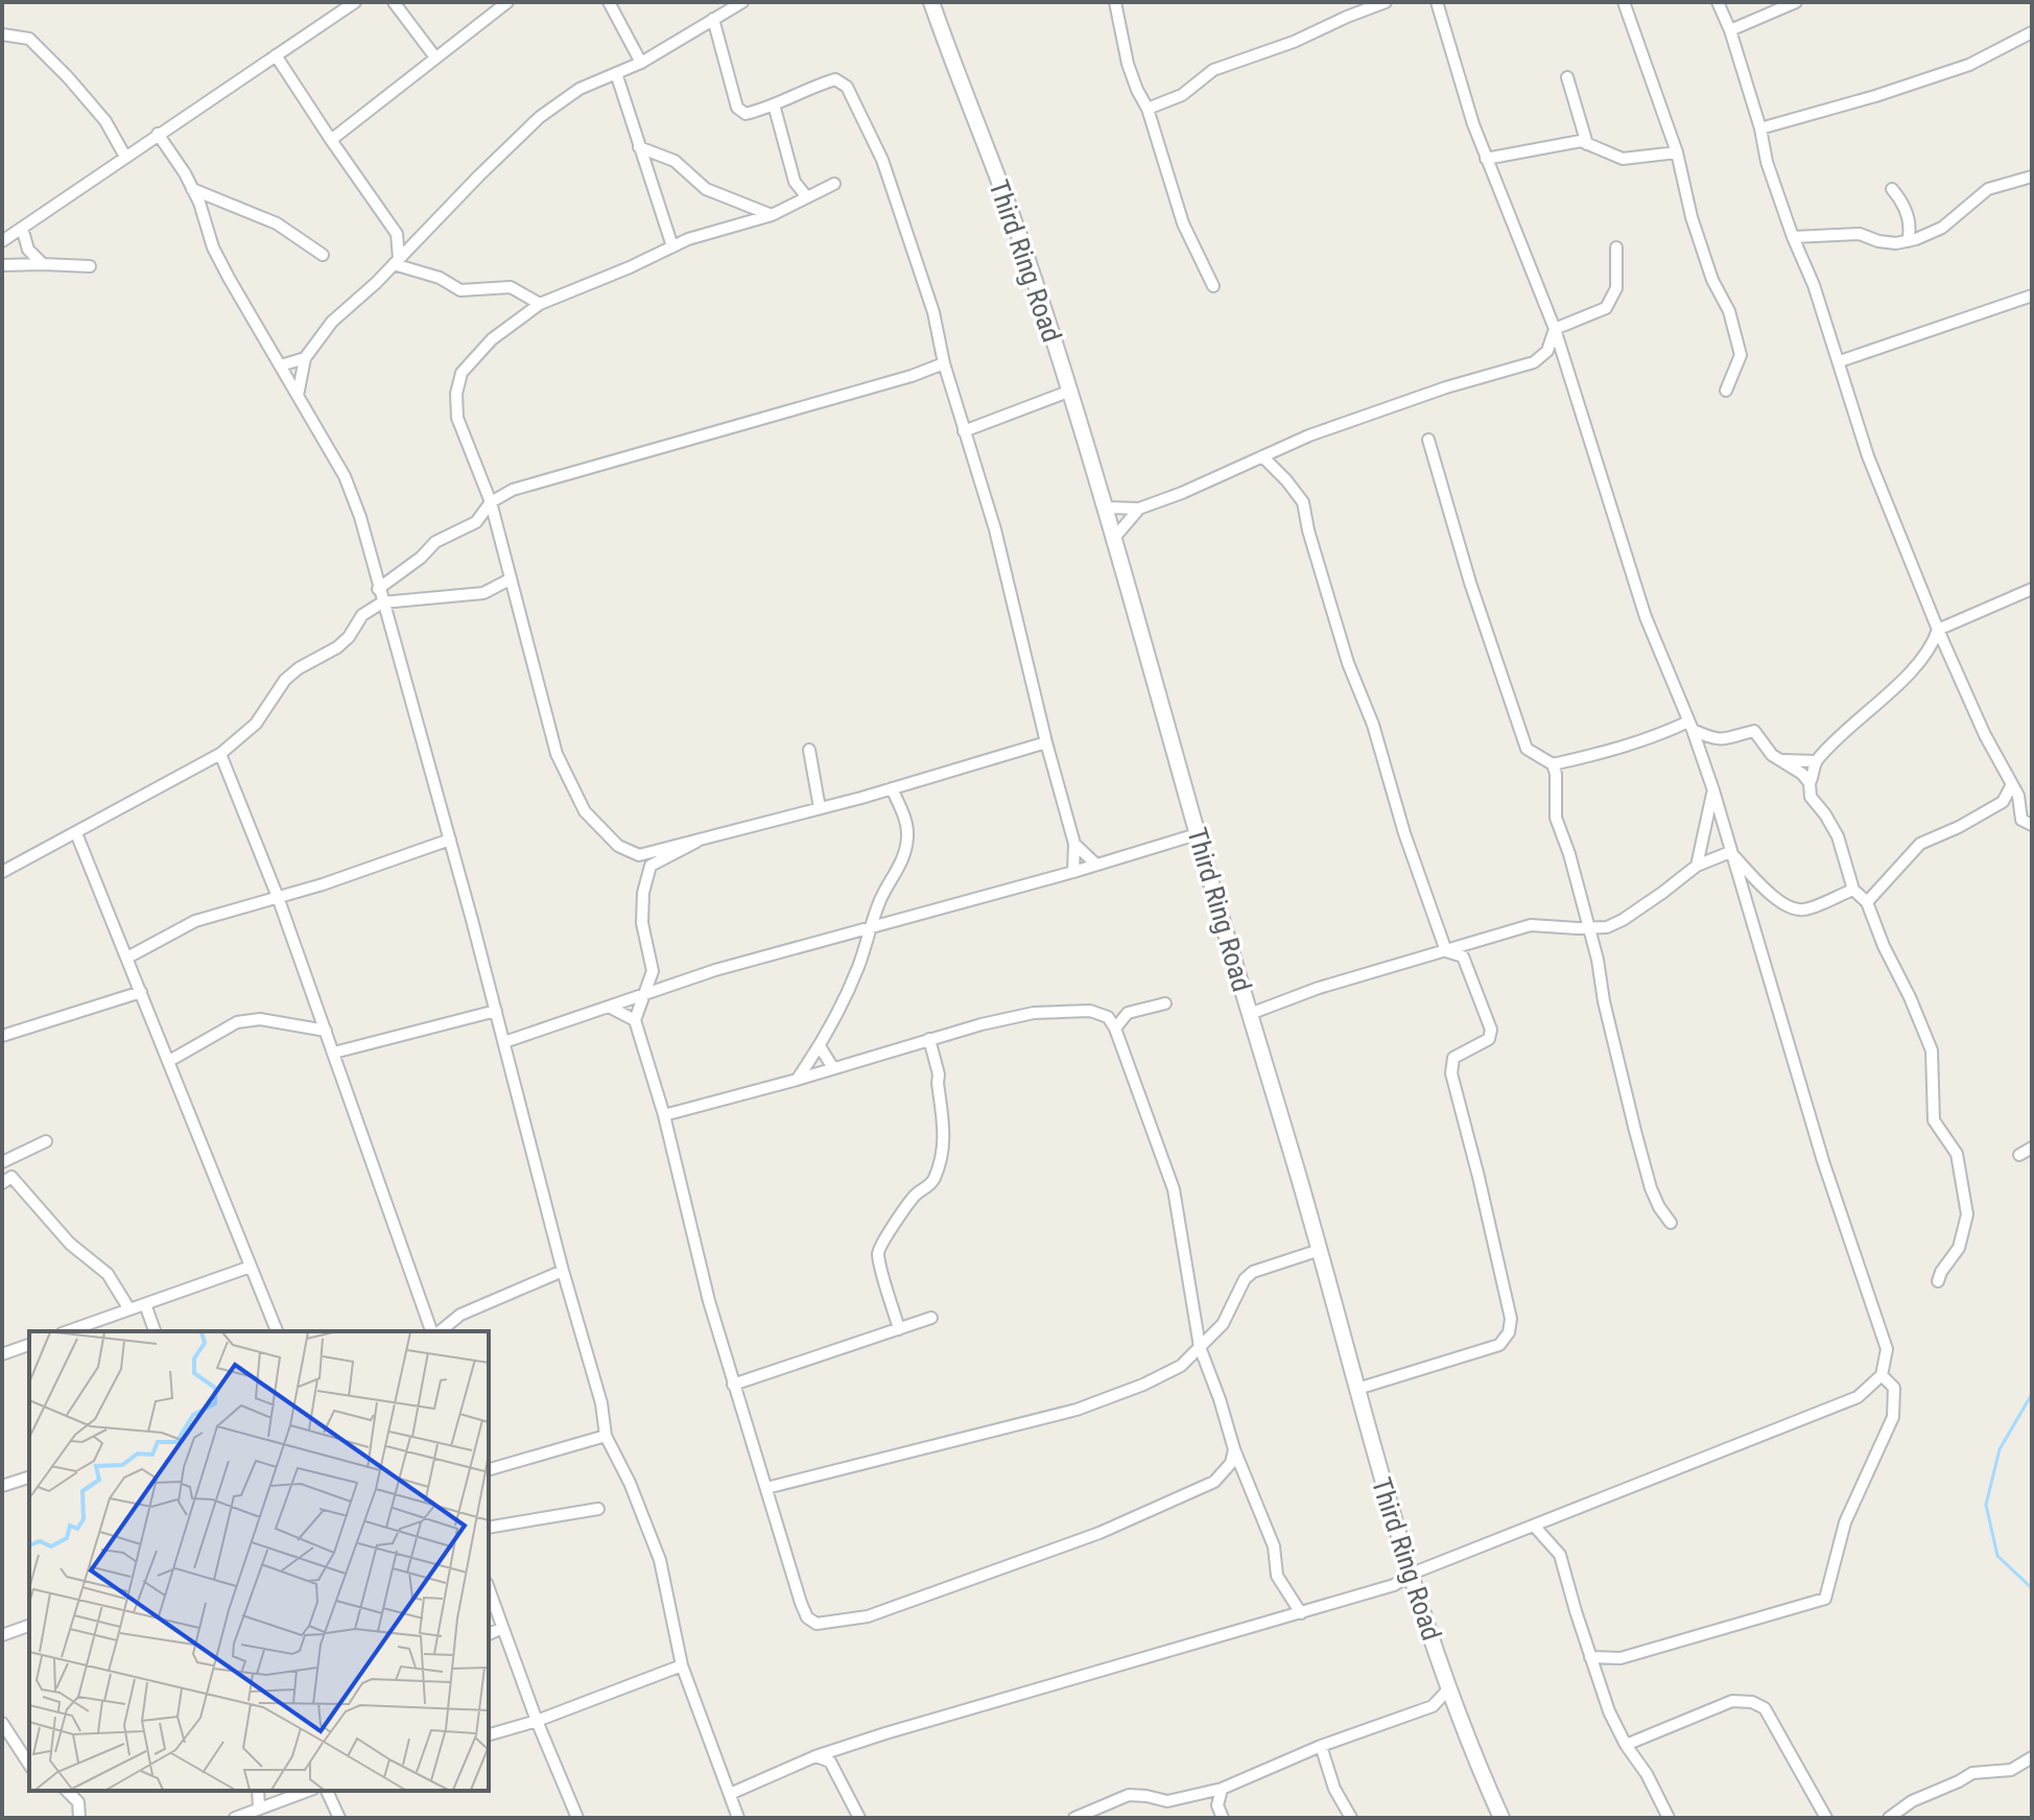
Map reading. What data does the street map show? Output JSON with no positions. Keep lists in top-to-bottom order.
{
  "streets": {
    "street": ["Third Ring Road"]
  }
}
